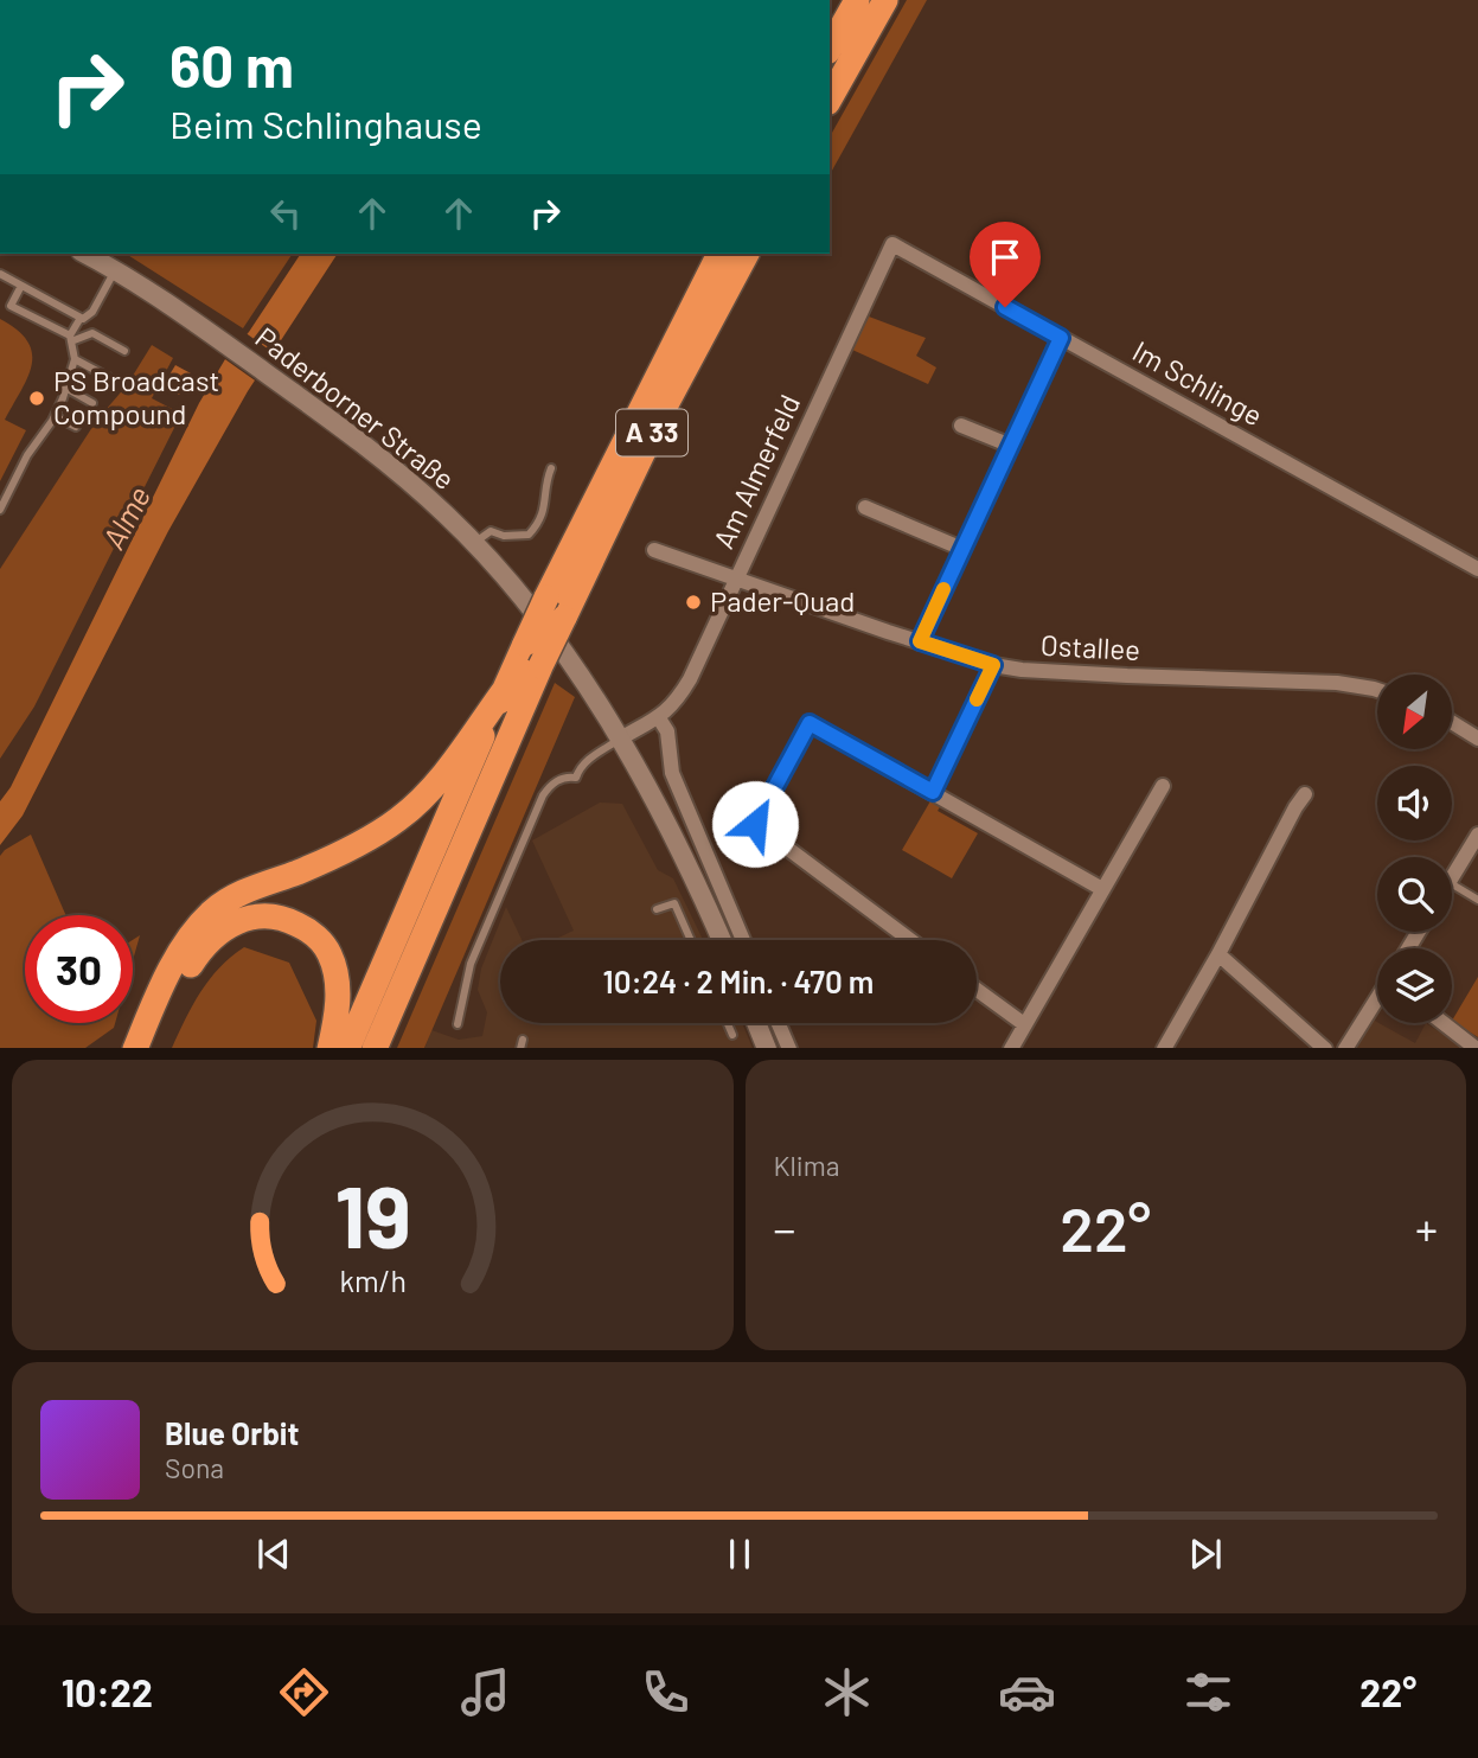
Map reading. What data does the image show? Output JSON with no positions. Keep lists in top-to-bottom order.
{
  "streets": {
    "highway": ["A 33"],
    "street": [
      "Im Schlinge",
      "Paderborner Straße",
      "Am Almerfeld",
      "Ostallee"
    ]
  },
  "crossings": [
    ["Im Schlinge", "Am Almerfeld"],
    ["Paderborner Straße", "Am Almerfeld"],
    ["Am Almerfeld", "Ostallee"]
  ],
  "water": ["Alme"],
  "places": ["PS Broadcast Compound", "Pader-Quad"],
  "north": "bottom left",
  "page": {
    "turn": ["60 m", "Beim Schlinghause"],
    "limit": "30",
    "trip": "10:24 · 2 Min. · 470 m",
    "tile": "Klima",
    "heat": ["−", "22°", "+"],
    "song": ["Blue Orbit", "Sona"],
    "tabs": ["10:22", "22°"],
    "gauge": ["19", "km/h"]
  }
}
